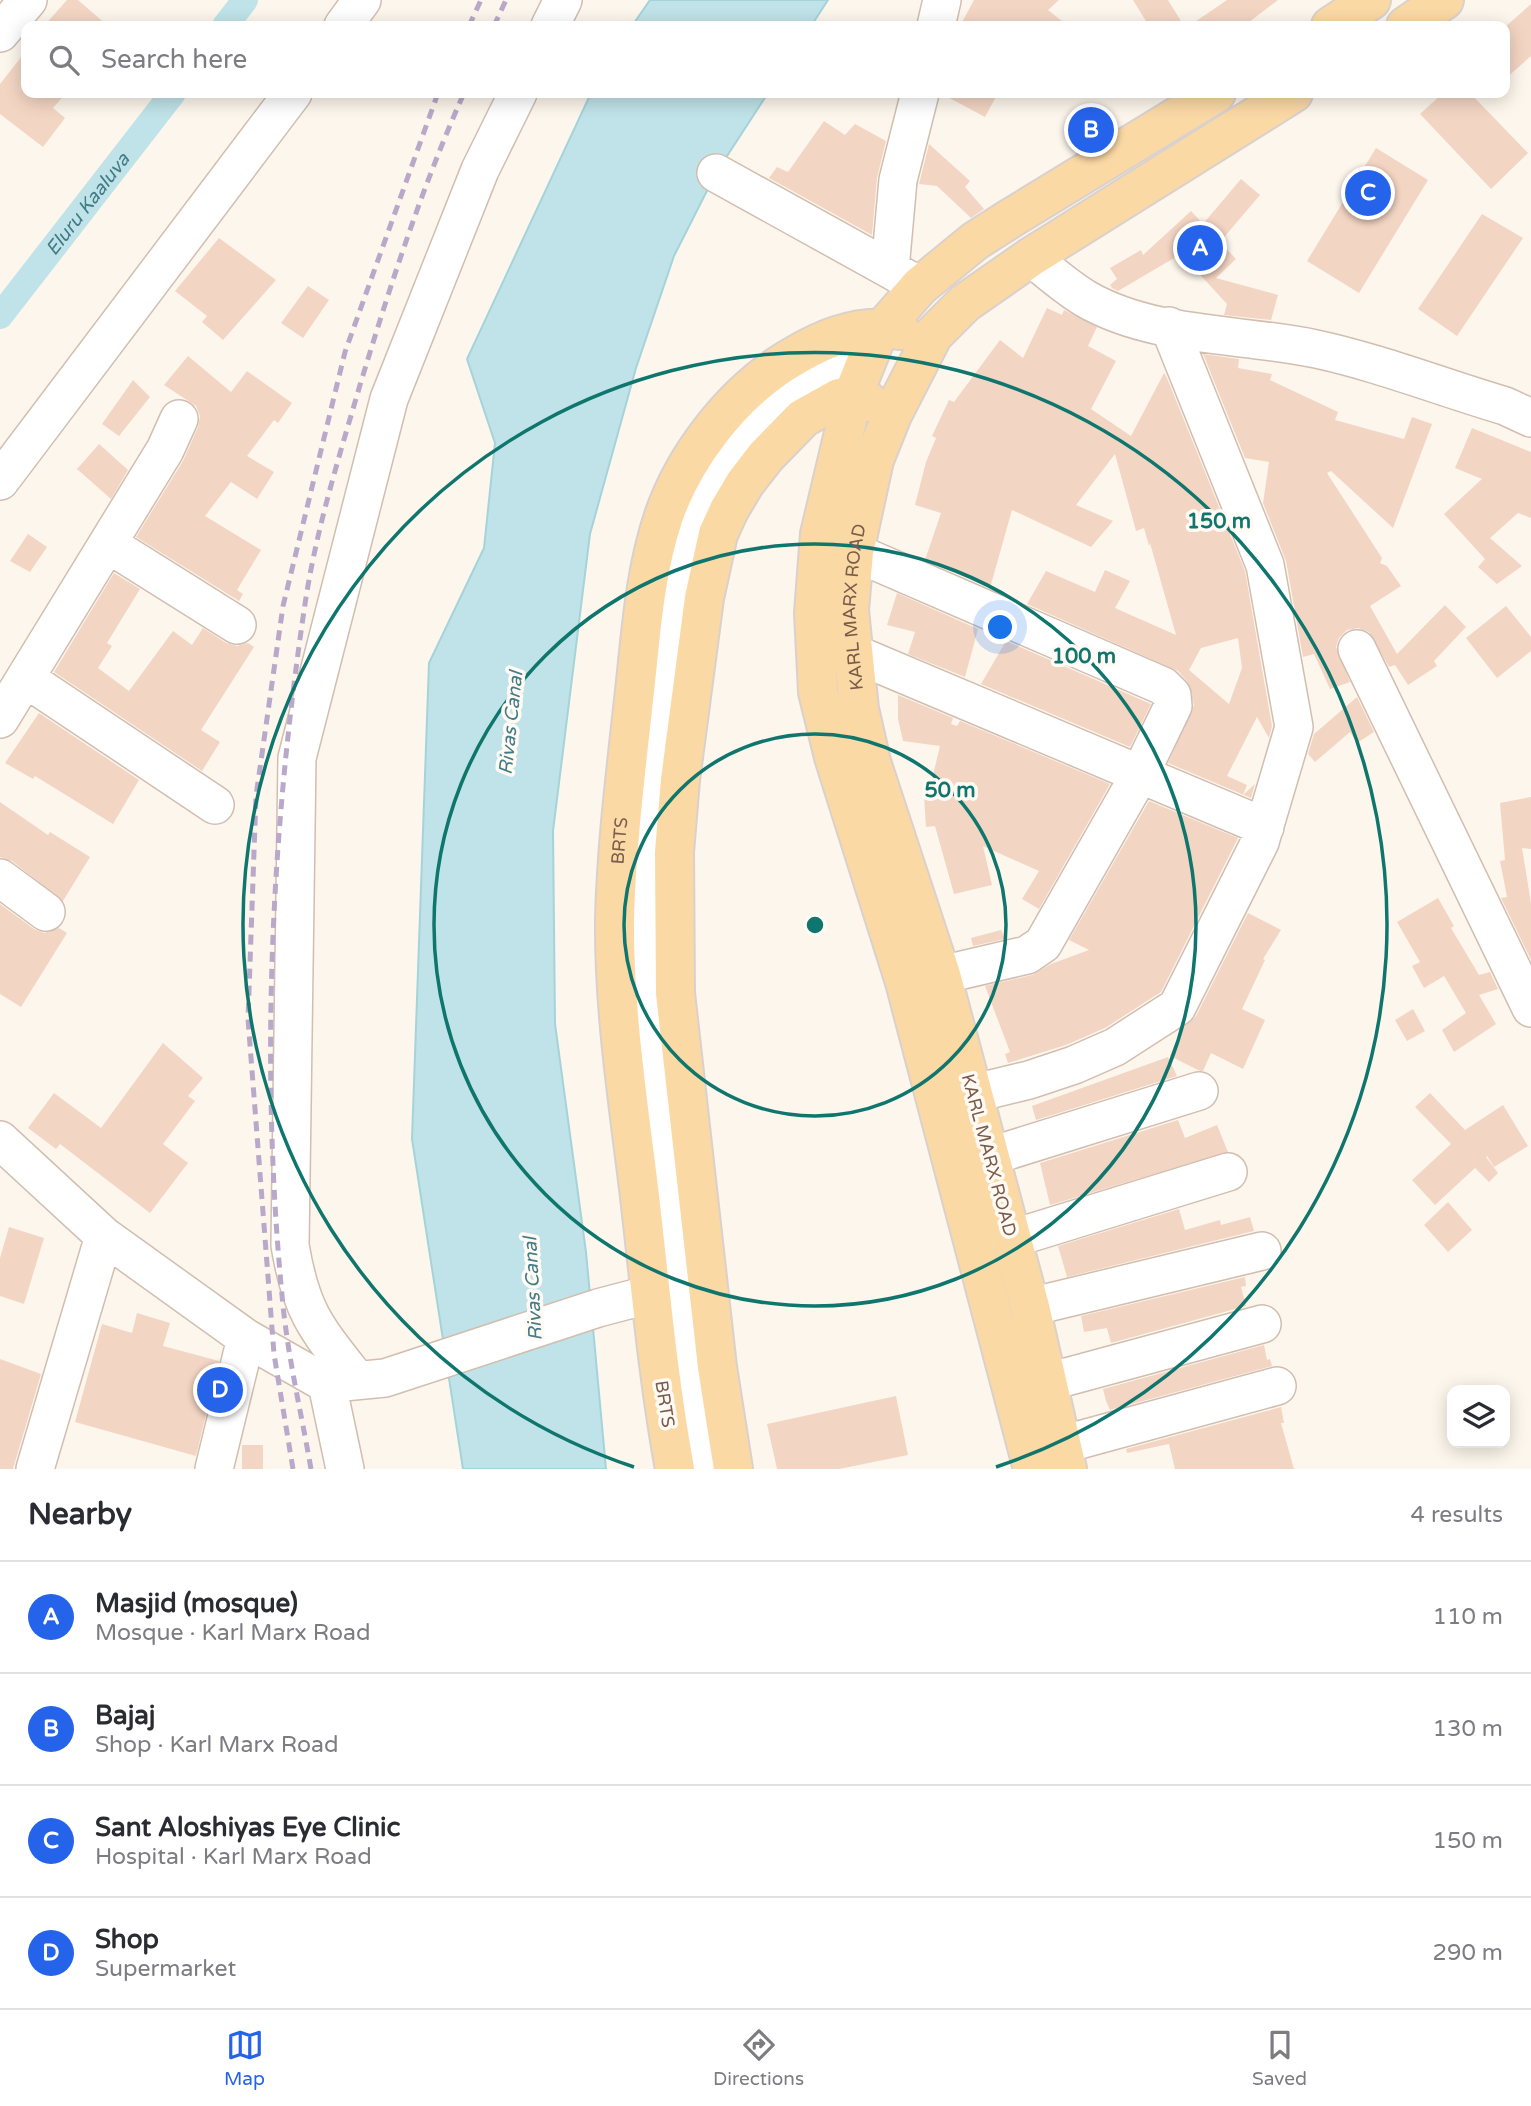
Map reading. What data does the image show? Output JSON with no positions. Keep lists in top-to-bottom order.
{
  "streets": {
    "main road": ["KARL MARX ROAD", "BRTS"]
  },
  "crossings": [
    ["KARL MARX ROAD", "BRTS"]
  ],
  "water": ["Eluru Kaaluva", "Rivas Canal"],
  "page": {
    "search": "Search here",
    "pins": [
      "B",
      "C",
      "A",
      "D"
    ],
    "heading": ["Nearby", "4 results"],
    "list": [
      {
        "mark": "A",
        "name": "Masjid (mosque)",
        "note": "Mosque · Karl Marx Road",
        "value": "110 m"
      },
      {
        "mark": "B",
        "name": "Bajaj",
        "note": "Shop · Karl Marx Road",
        "value": "130 m"
      },
      {
        "mark": "C",
        "name": "Sant Aloshiyas Eye Clinic",
        "note": "Hospital · Karl Marx Road",
        "value": "150 m"
      },
      {
        "mark": "D",
        "name": "Shop",
        "note": "Supermarket",
        "value": "290 m"
      }
    ],
    "nav": ["Map", "Directions", "Saved"]
  },
  "rings": ["150 m", "100 m", "50 m"]
}
